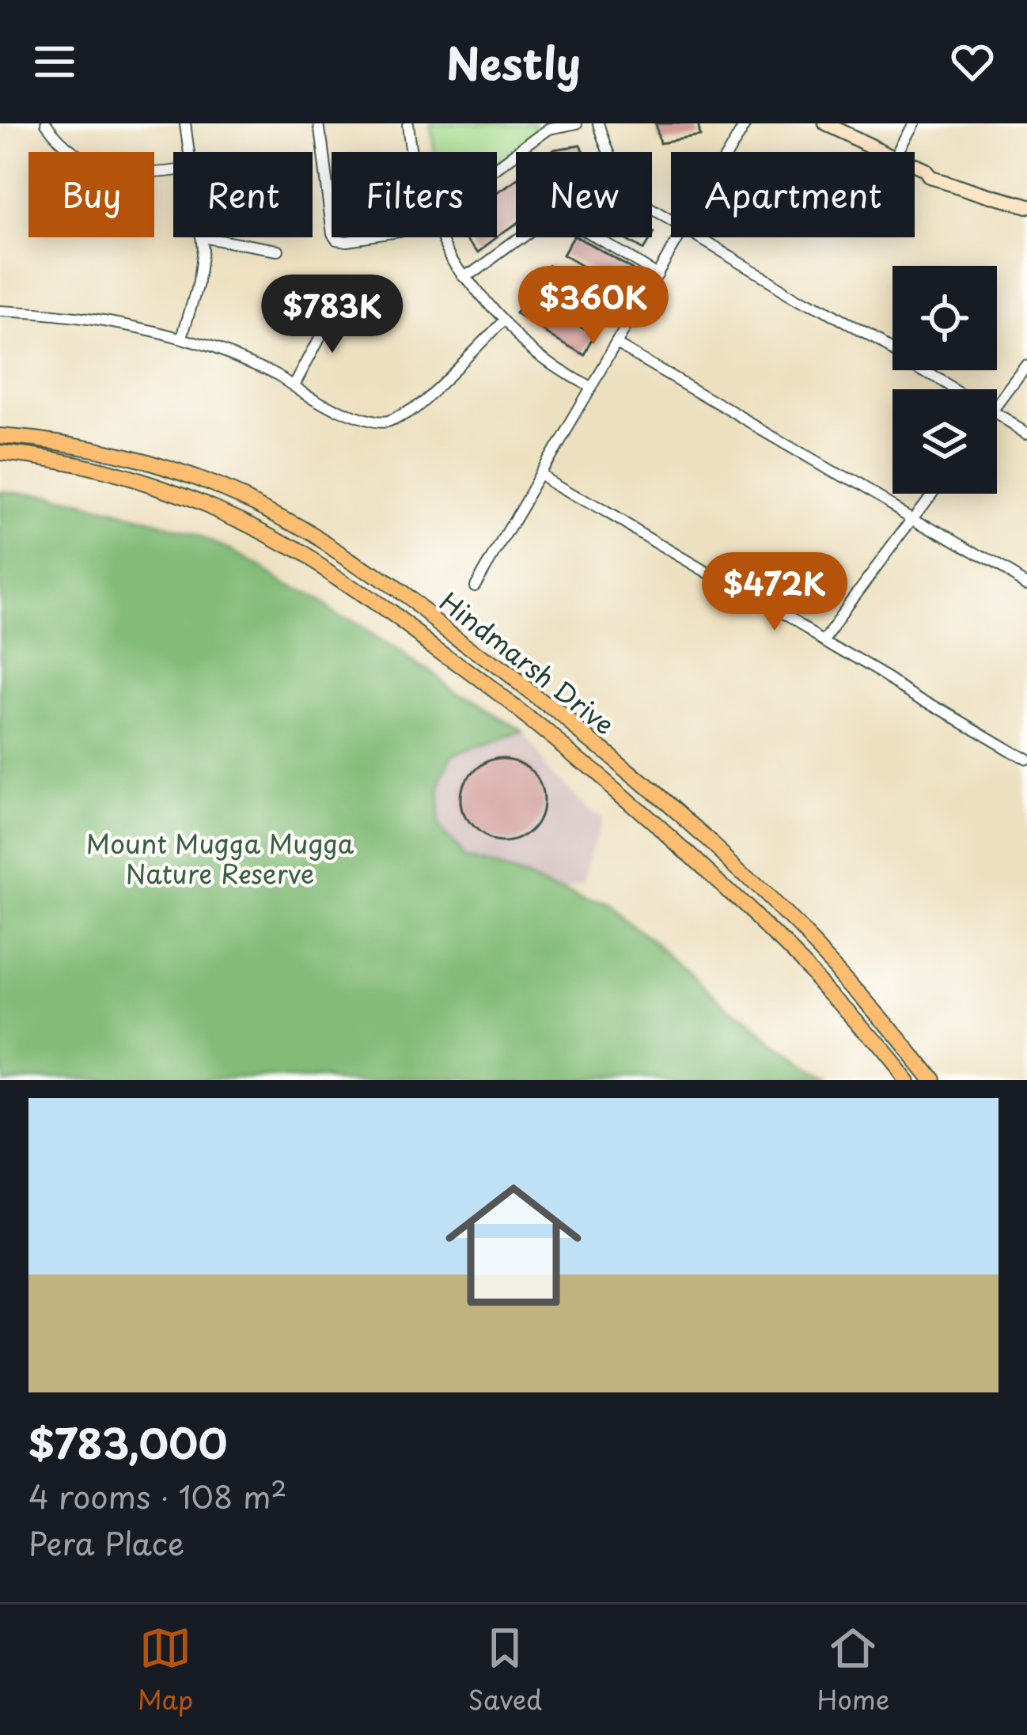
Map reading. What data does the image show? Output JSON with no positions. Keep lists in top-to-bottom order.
{
  "streets": {
    "main road": ["Hindmarsh Drive"]
  },
  "parks": ["Mount Mugga Mugga Nature Reserve"],
  "page": {
    "header": "Nestly",
    "chip": [
      "Buy",
      "Rent",
      "Filters",
      "New",
      "Apartment"
    ],
    "price": ["$360K", "$783K", "$472K"],
    "list": [
      {
        "name": "$783,000",
        "note": "4 rooms · 108 m² · Pera Place"
      }
    ],
    "tabs": ["Map", "Saved", "Home"]
  }
}
